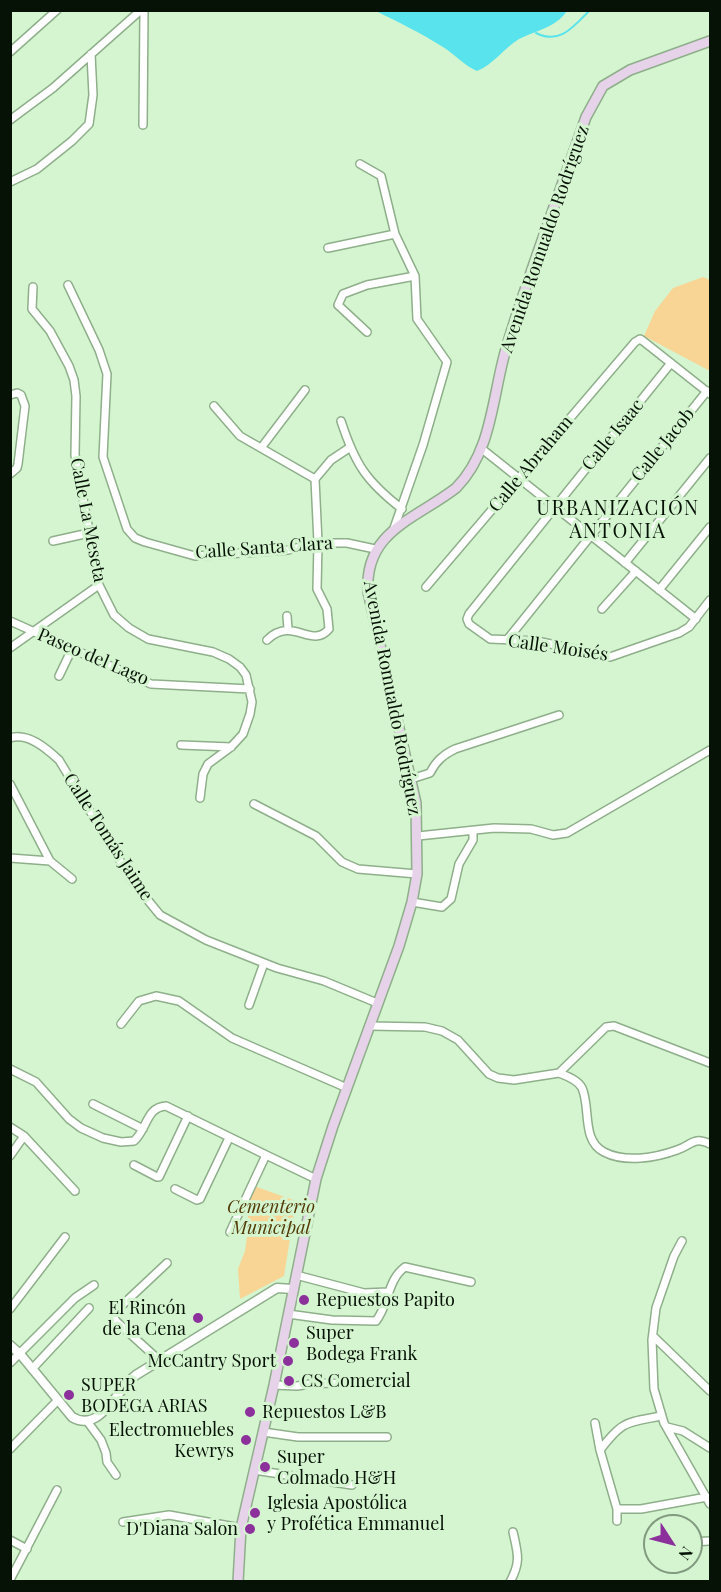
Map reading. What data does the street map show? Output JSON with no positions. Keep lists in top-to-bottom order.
{
  "streets": {
    "main road": ["Avenida Romualdo Rodríguez"],
    "street": [
      "Calle Isaac",
      "Calle Jacob",
      "Calle Abraham",
      "Calle La Meseta",
      "Calle Santa Clara",
      "Calle Moisés",
      "Paseo del Lago",
      "Calle Tomás Jaime"
    ]
  },
  "crossings": [
    ["Avenida Romualdo Rodríguez", "Calle Santa Clara"],
    ["Avenida Romualdo Rodríguez", "Calle Tomás Jaime"],
    ["Calle Isaac", "Calle Abraham"],
    ["Calle Isaac", "Calle Moisés"],
    ["Calle Jacob", "Calle Moisés"],
    ["Calle La Meseta", "Paseo del Lago"]
  ],
  "districts": ["URBANIZACIÓN ANTONIA"],
  "parks": ["Cementerio Municipal"],
  "places": [
    "Repuestos Papito",
    "El Rincón de la Cena",
    "Super Bodega Frank",
    "McCantry Sport",
    "CS Comercial",
    "SUPER BODEGA ARIAS",
    "Repuestos L&B",
    "Electromuebles Kewrys",
    "Super Colmado H&H",
    "Iglesia Apostólica y Profética Emmanuel",
    "D'Diana Salon"
  ],
  "north": "bottom right"
}
